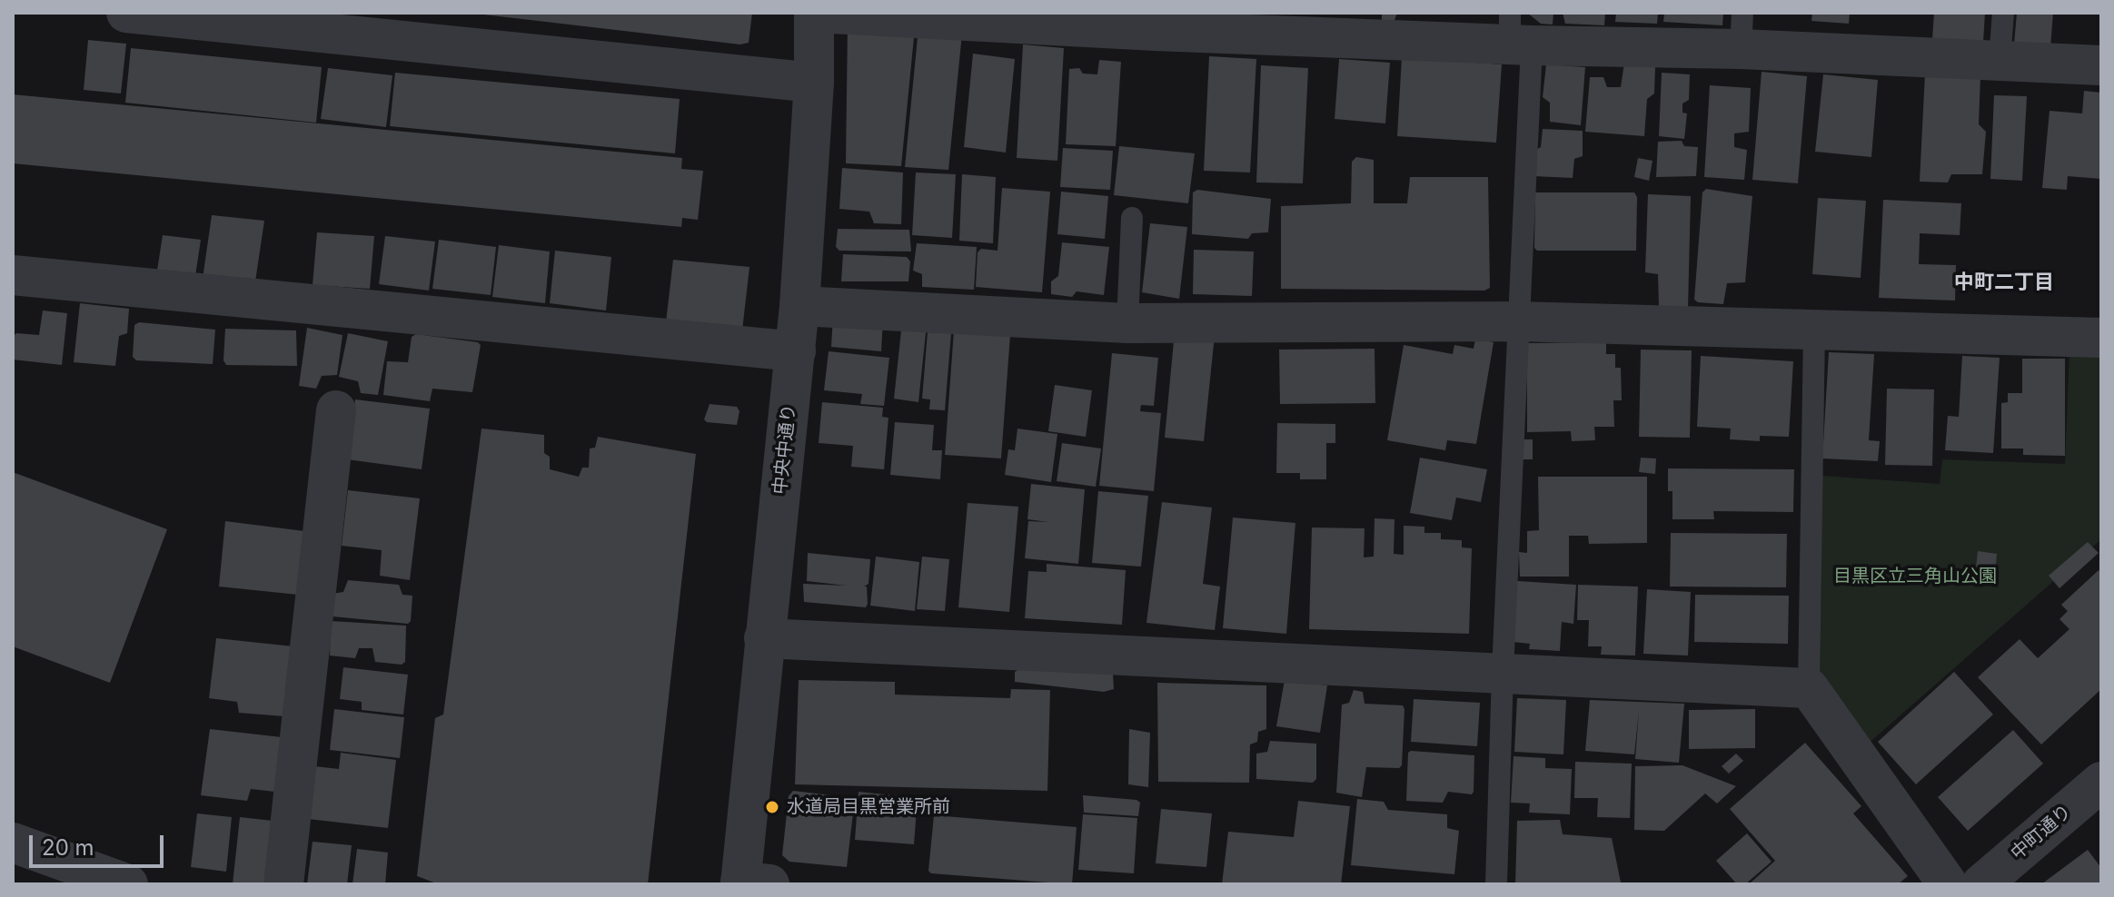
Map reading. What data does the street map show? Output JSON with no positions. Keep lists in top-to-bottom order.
{
  "streets": {
    "street": ["中央中通り", "中町通り"]
  },
  "districts": ["中町二丁目"],
  "parks": ["目黒区立三角山公園"],
  "places": ["水道局目黒営業所前"],
  "scale_bar": "20 m"
}
